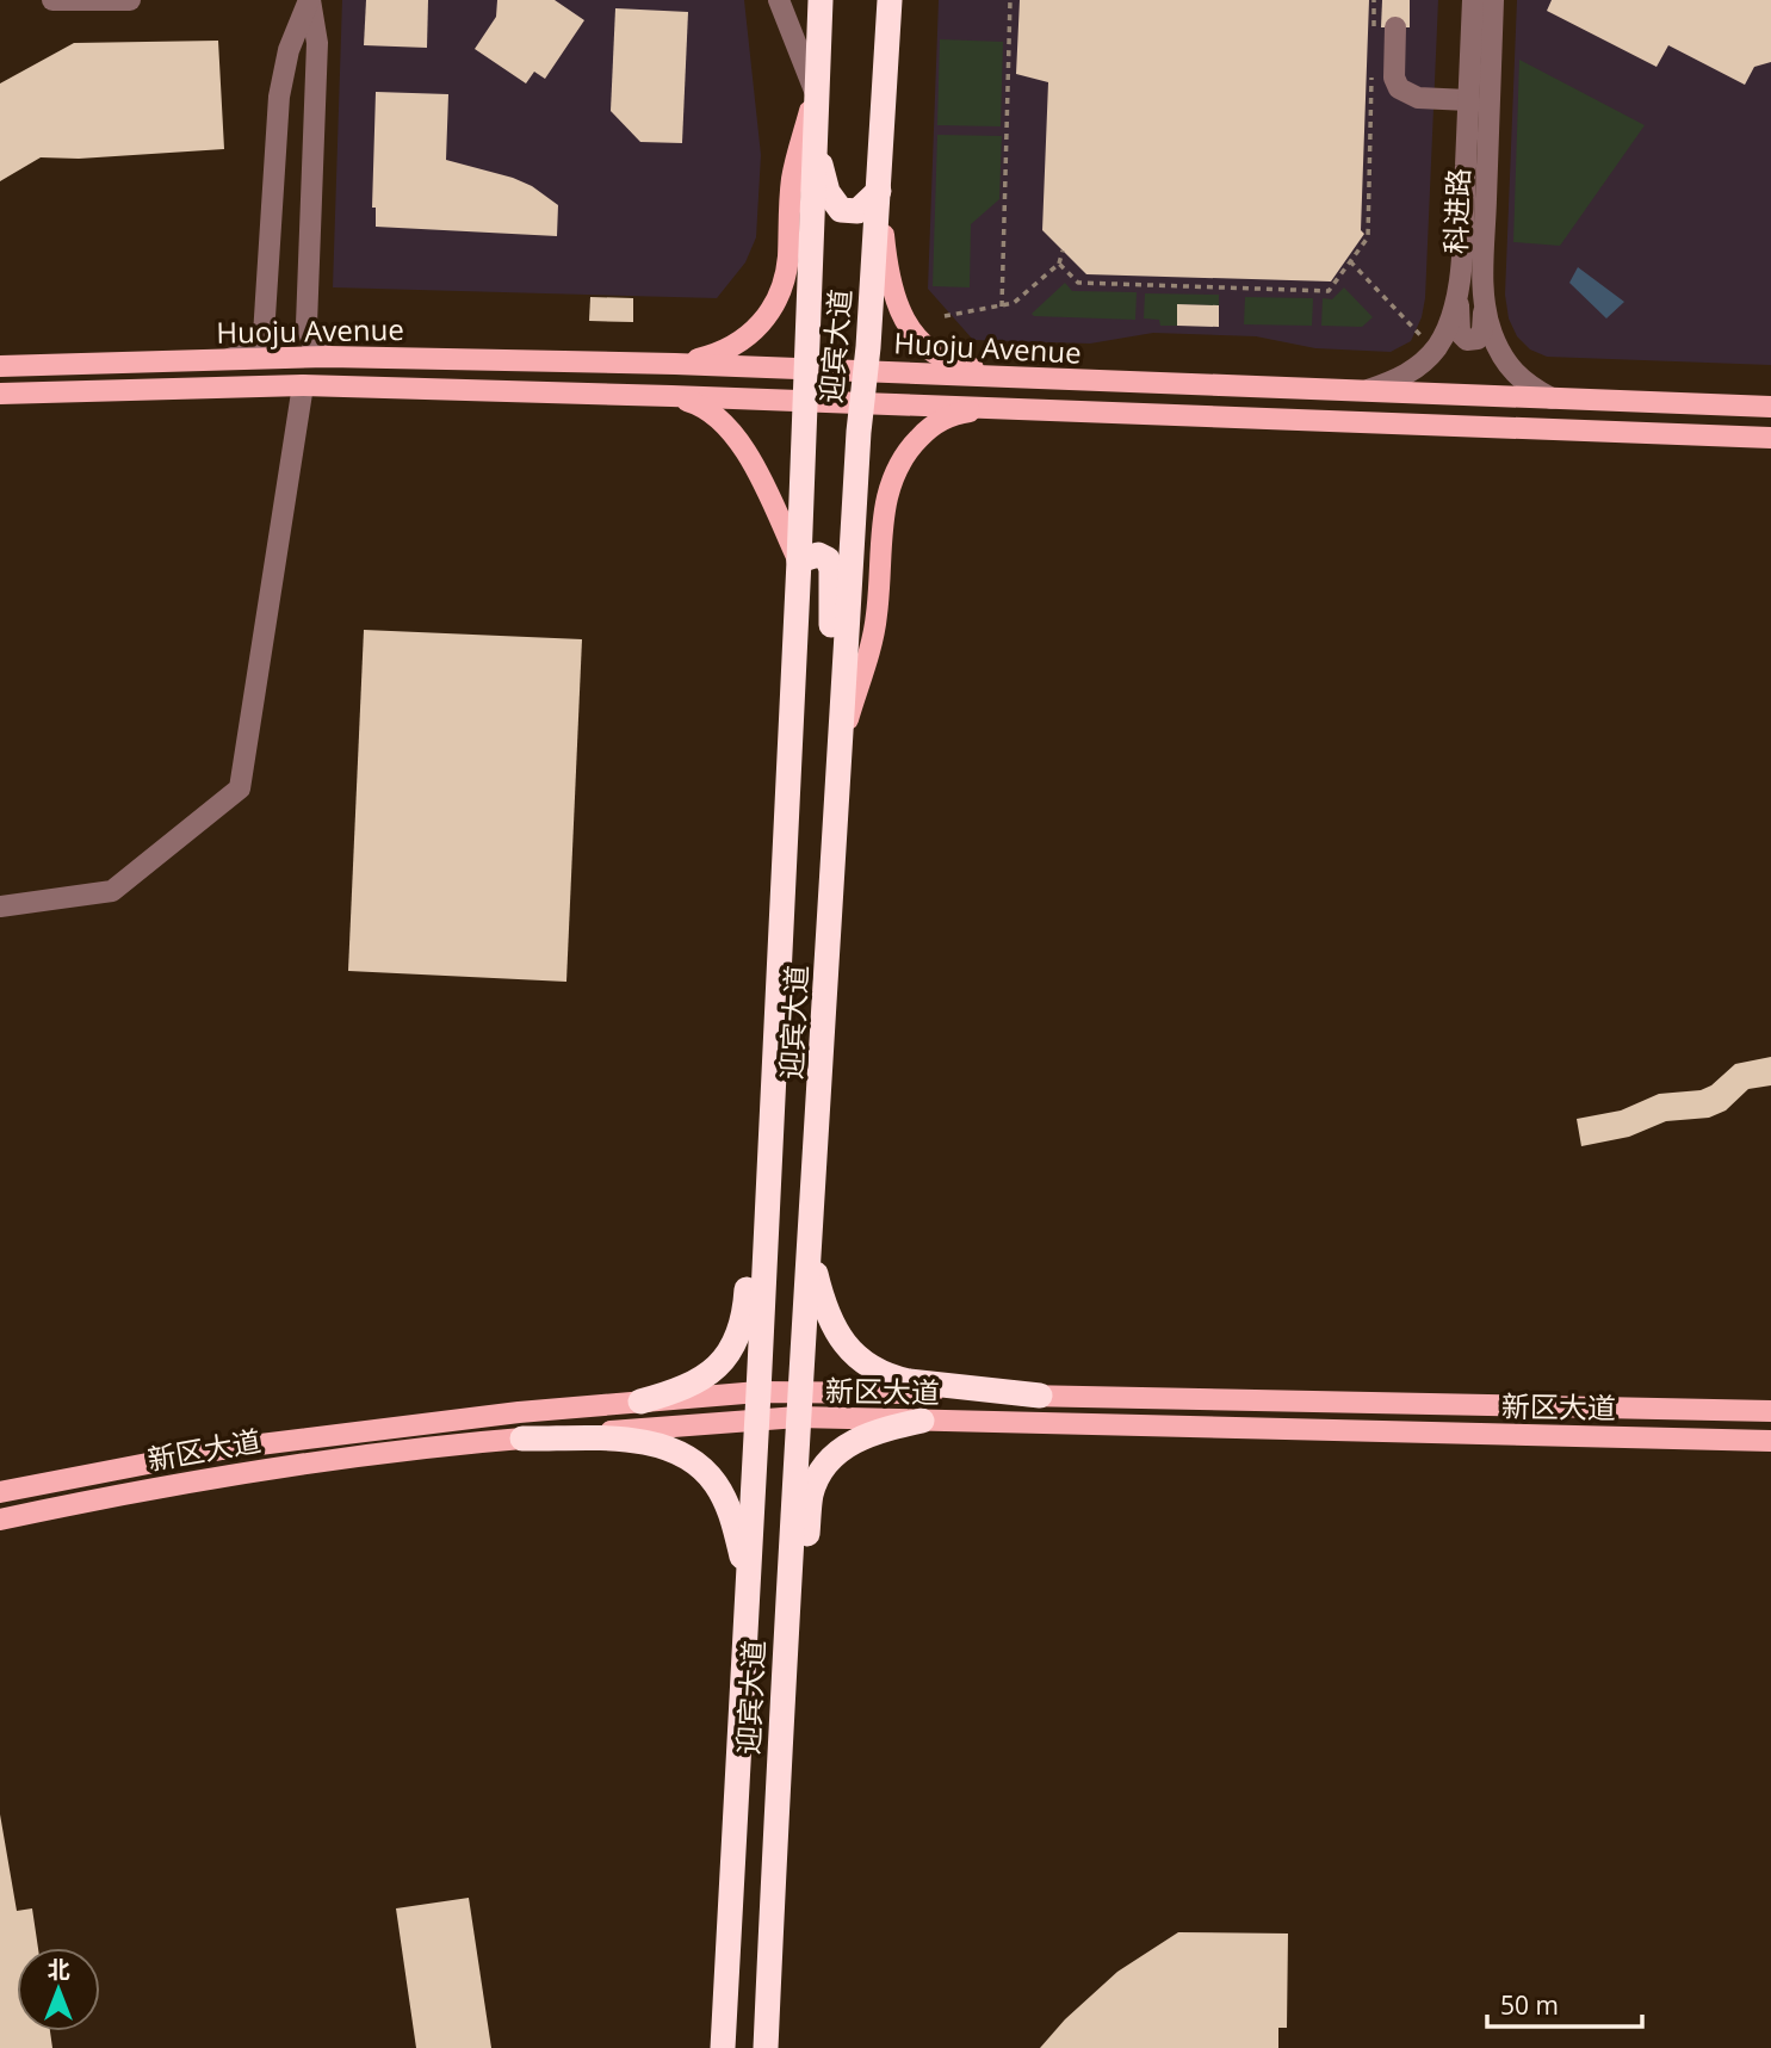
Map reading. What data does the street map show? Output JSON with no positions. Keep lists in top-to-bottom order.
{
  "streets": {
    "highway": ["迎宾大道"],
    "main road": ["Huoju Avenue", "新区大道"],
    "street": ["科进路"]
  },
  "crossings": [
    ["科进路", "Huoju Avenue"],
    ["Huoju Avenue", "迎宾大道"],
    ["迎宾大道", "新区大道"]
  ],
  "scale_bar": "50 m",
  "north": "top"
}
